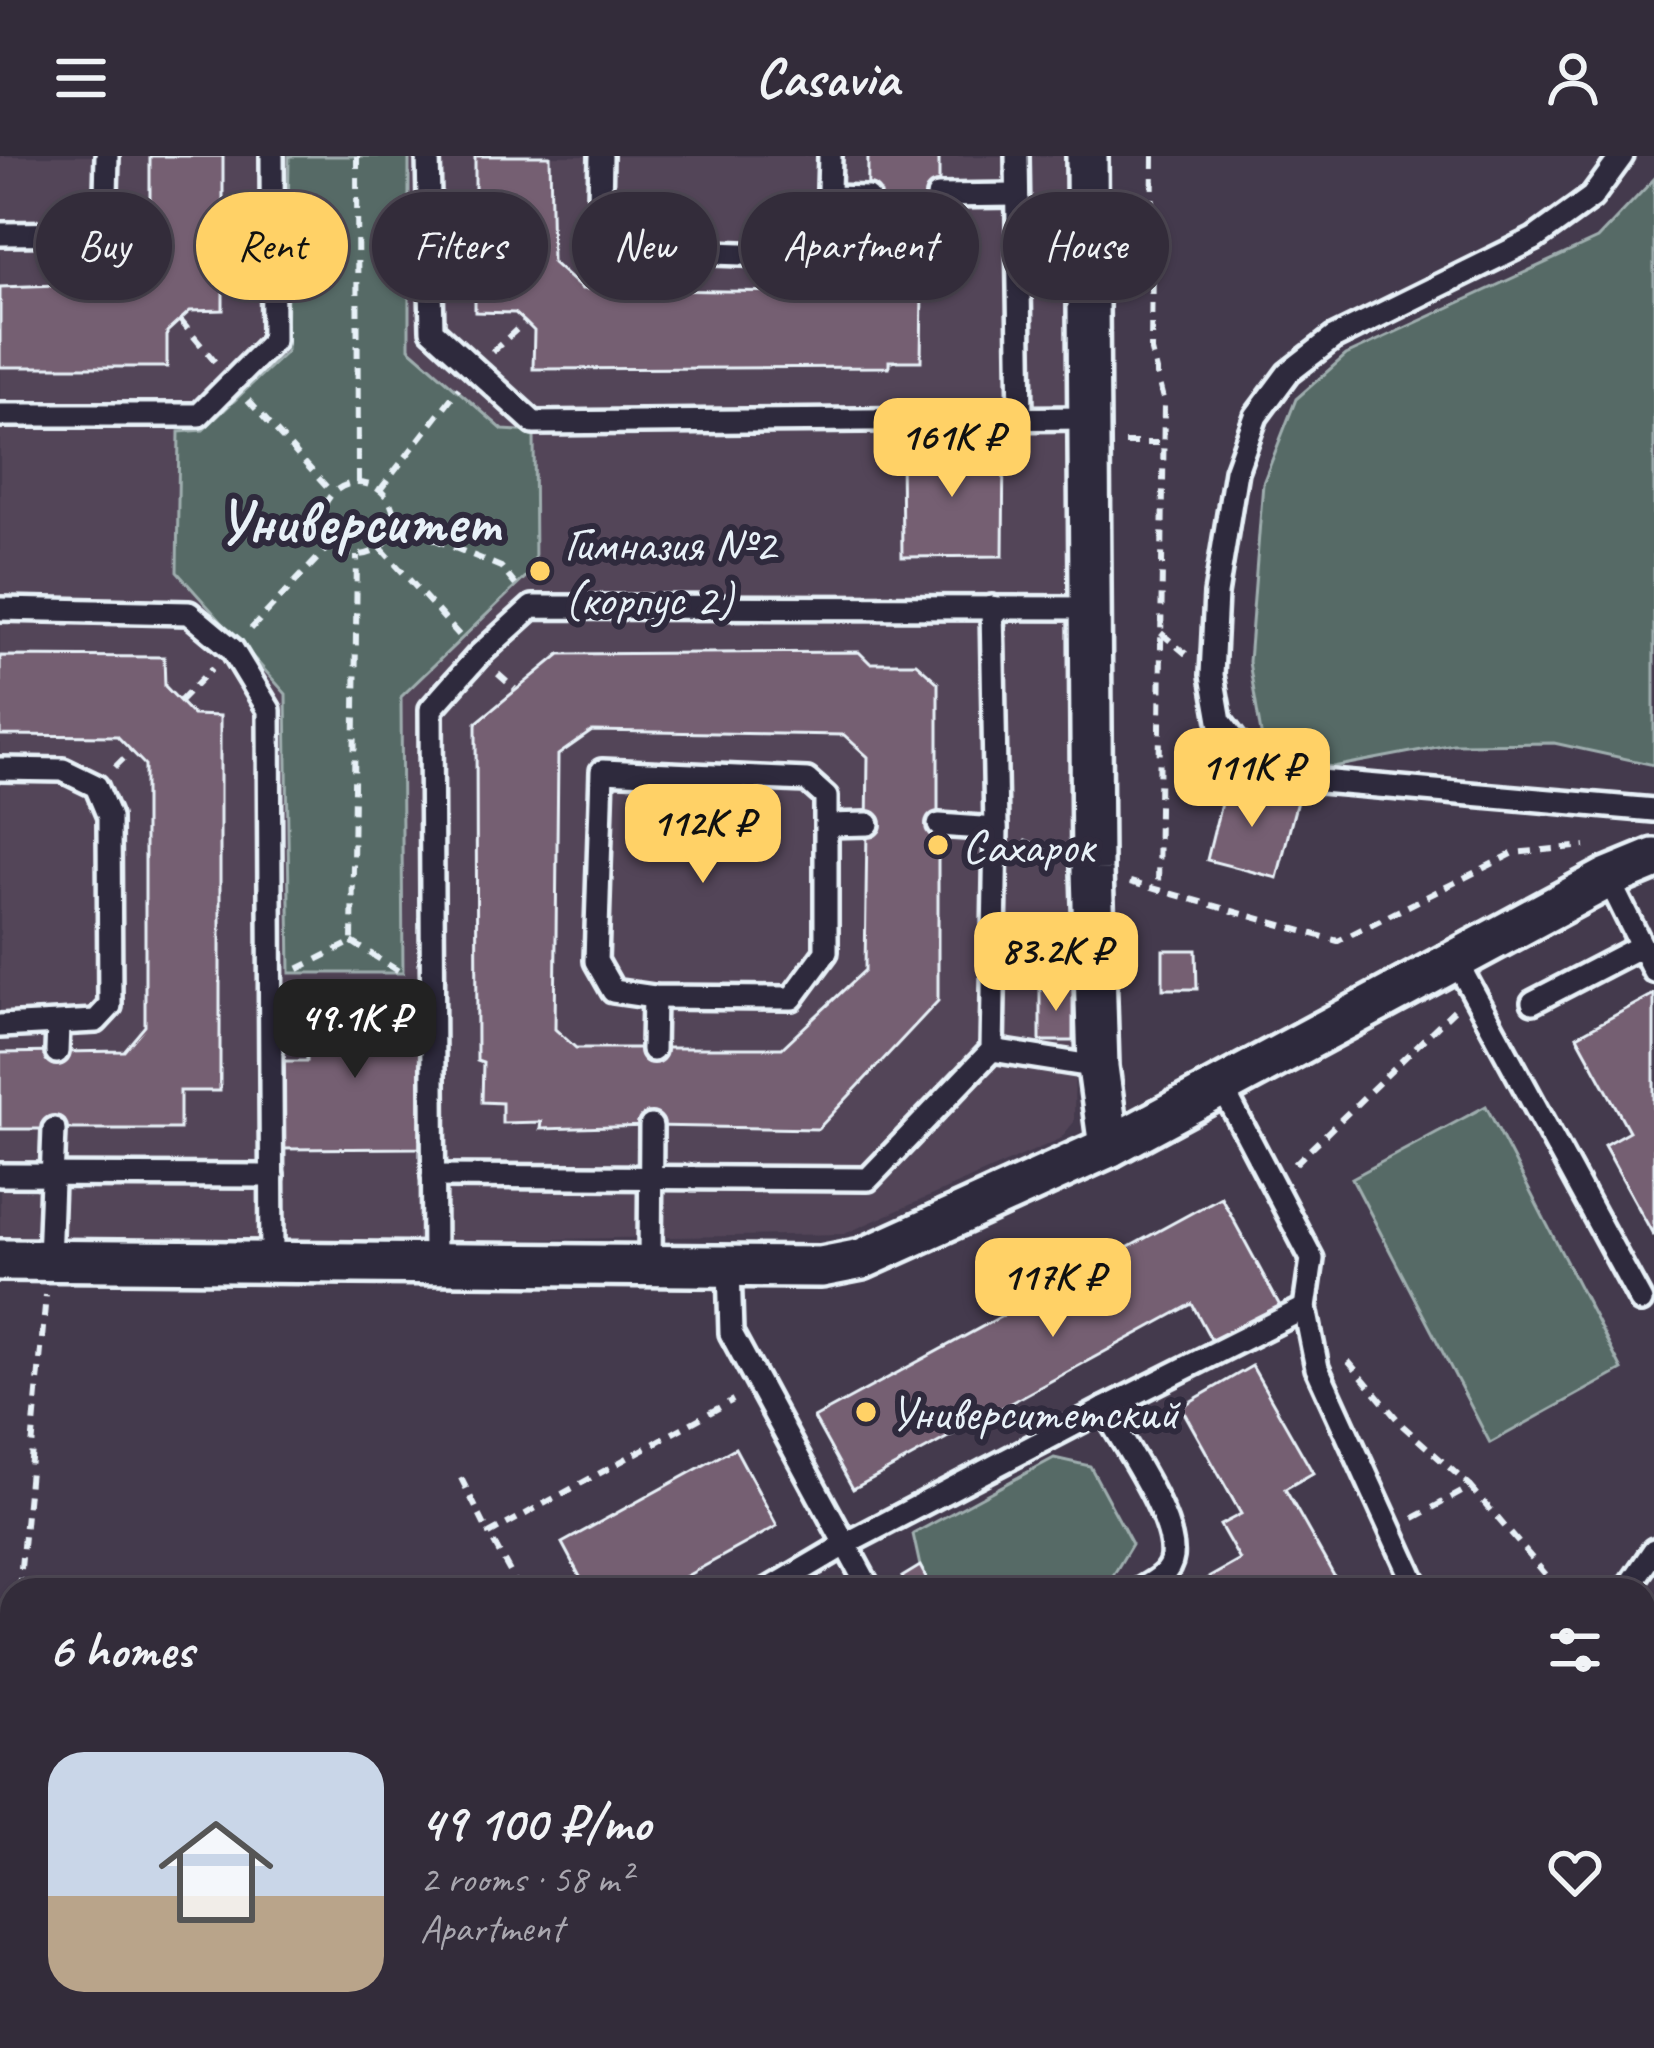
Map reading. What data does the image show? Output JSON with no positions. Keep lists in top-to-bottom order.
{
  "districts": ["Университет"],
  "places": ["Гимназия №2 (корпус 2)", "Сахарок", "Университетский"],
  "page": {
    "header": "Casavia",
    "chip": [
      "Buy",
      "Rent",
      "Filters",
      "New",
      "Apartment",
      "House"
    ],
    "price": [
      "161K ₽",
      "111K ₽",
      "112K ₽",
      "83.2K ₽",
      "49.1K ₽",
      "117K ₽"
    ],
    "heading": "6 homes",
    "list": [
      {
        "name": "49 100 ₽/mo",
        "note": "2 rooms · 58 m² · Apartment"
      }
    ]
  }
}
